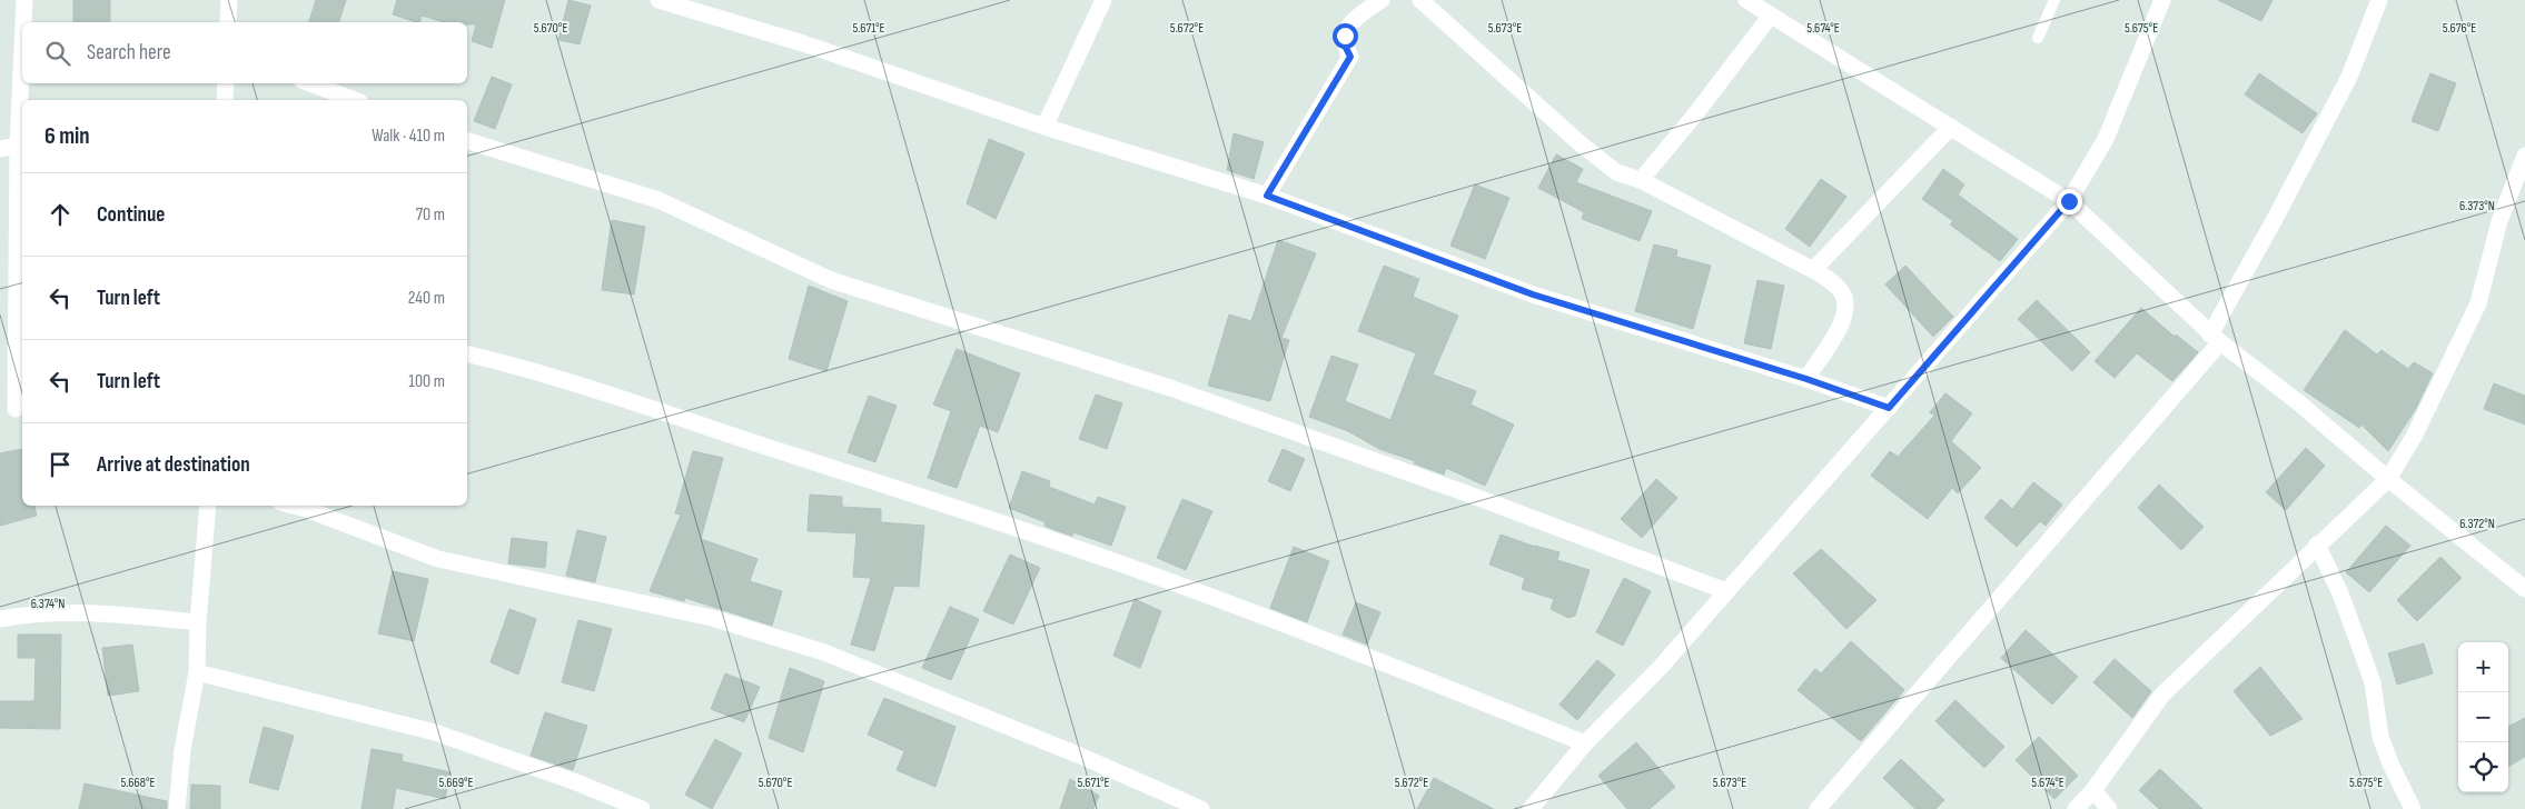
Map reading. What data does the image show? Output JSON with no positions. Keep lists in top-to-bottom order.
{
  "page": {
    "search": "Search here",
    "heading": ["6 min", "Walk · 410 m"],
    "list": [
      ["Continue", "70 m"],
      ["Turn left", "240 m"],
      ["Turn left", "100 m"],
      "Arrive at destination"
    ],
    "map_buttons": ["+", "−"]
  },
  "coordinates": [
    "5.670°E",
    "5.671°E",
    "5.672°E",
    "5.673°E",
    "5.674°E",
    "5.675°E",
    "5.676°E",
    "6.373°N",
    "6.372°N",
    "6.374°N",
    "5.668°E",
    "5.669°E"
  ]
}
